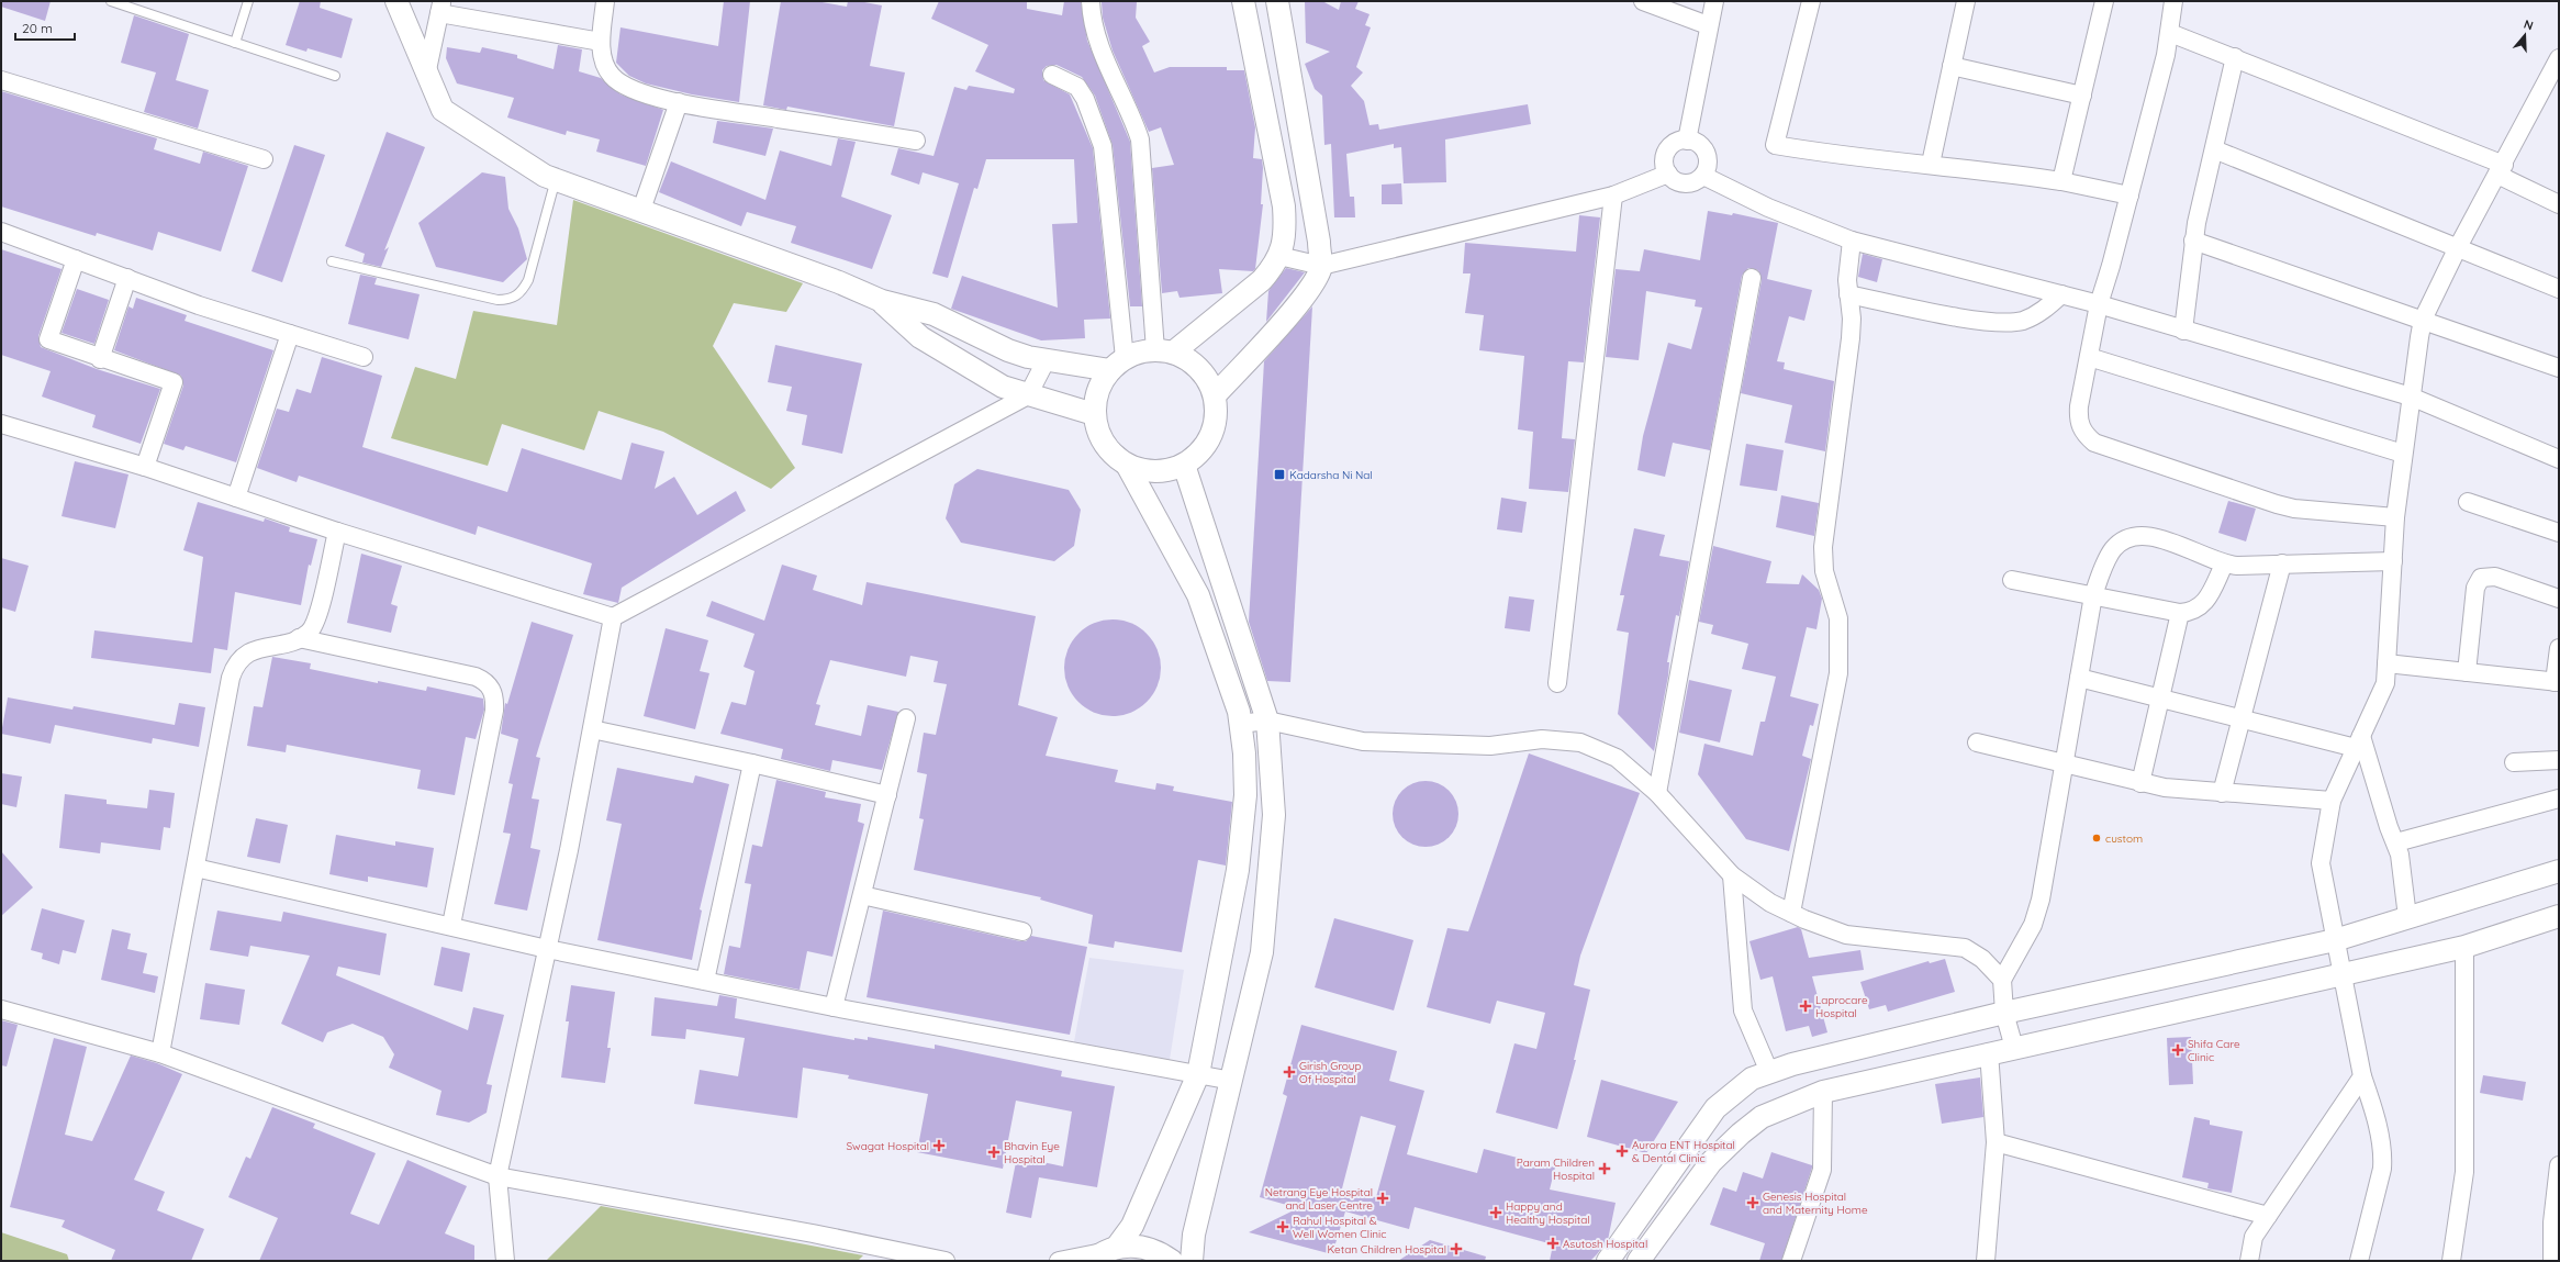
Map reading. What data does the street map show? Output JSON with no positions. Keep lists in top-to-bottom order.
{
  "places": {
    "transit": ["Kadarsha Ni Nal"],
    "other": ["custom"],
    "health": [
      "Laprocare Hospital",
      "Shifa Care Clinic",
      "Girish Group Of Hospital",
      "Swagat Hospital",
      "Aurora ENT Hospital & Dental Clinic",
      "Bhavin Eye Hospital",
      "Param Children Hospital",
      "Netrang Eye Hospital and Laser Centre",
      "Genesis Hospital and Maternity Home",
      "Happy and Healthy Hospital",
      "Rahul Hospital & Well Women Clinic",
      "Asutosh Hospital",
      "Ketan Children Hospital"
    ]
  },
  "scale_bar": "20 m",
  "north": "top"
}
